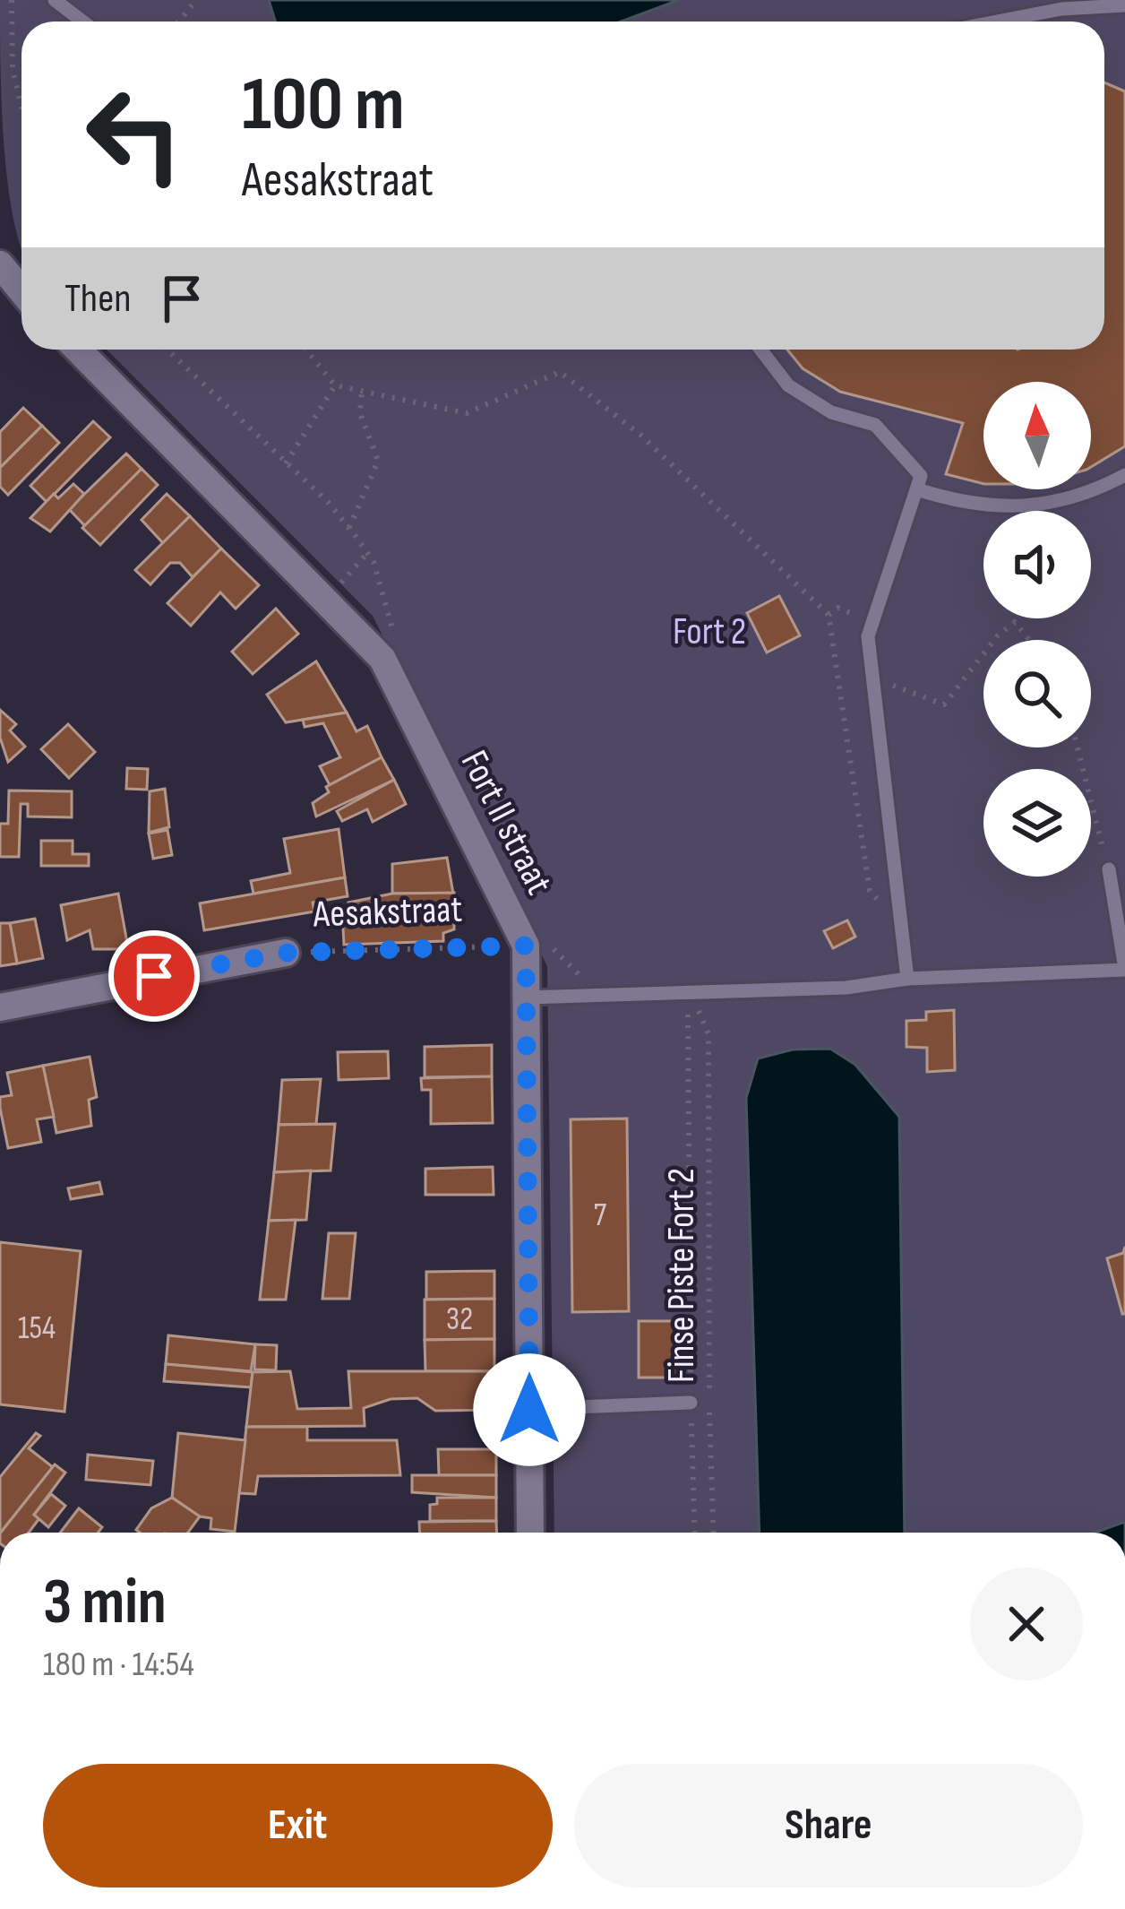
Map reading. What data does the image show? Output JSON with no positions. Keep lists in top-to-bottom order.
{
  "streets": {
    "street": ["Fort II straat", "Aesakstraat"],
    "path": ["Finse Piste Fort 2"]
  },
  "crossings": [
    ["Fort II straat", "Aesakstraat"]
  ],
  "parks": ["Fort 2"],
  "house_numbers": ["7", "32", "154"],
  "north": "top",
  "page": {
    "turn": ["100 m", "Aesakstraat"],
    "then": "Then",
    "heading": ["3 min", "180 m · 14:54"],
    "buttons": ["Exit", "Share"]
  }
}
